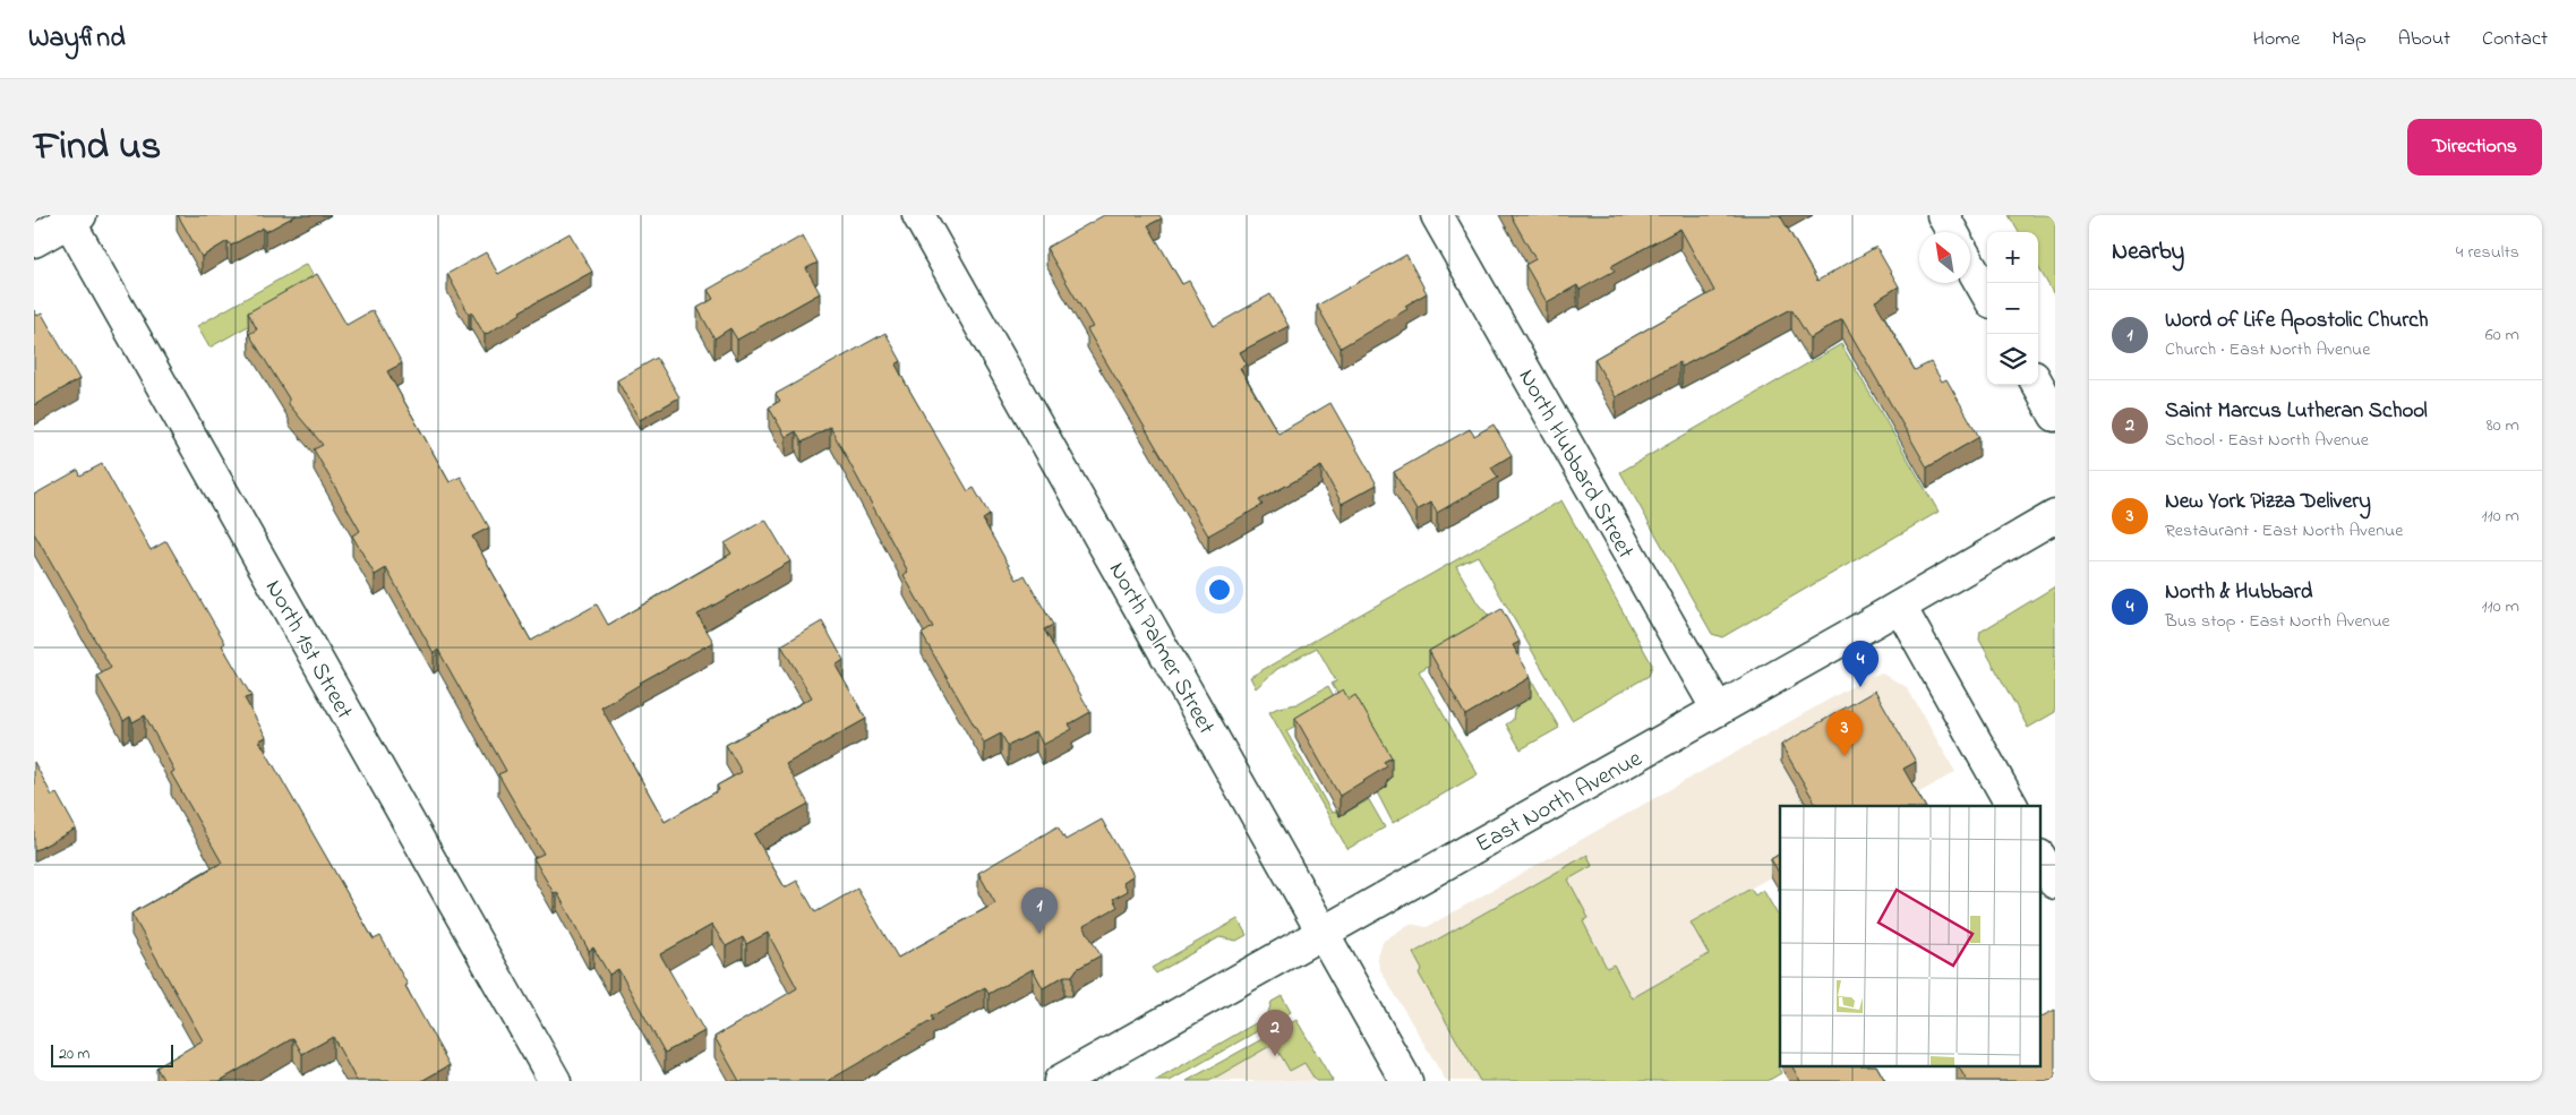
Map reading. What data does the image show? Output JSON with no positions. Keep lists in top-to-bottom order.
{
  "streets": {
    "street": [
      "North Hubbard Street",
      "North Palmer Street",
      "North 1st Street",
      "East North Avenue"
    ]
  },
  "crossings": [
    ["North Hubbard Street", "East North Avenue"],
    ["North Palmer Street", "East North Avenue"]
  ],
  "scale_bar": "20 m",
  "north": "top left",
  "page": {
    "header": "Wayfind",
    "nav": [
      "Home",
      "Map",
      "About",
      "Contact"
    ],
    "title": "Find us",
    "buttons": "Directions",
    "heading": ["Nearby", "4 results"],
    "map_buttons": ["+", "−"],
    "list": [
      {
        "mark": "1",
        "name": "Word of Life Apostolic Church",
        "note": "Church · East North Avenue",
        "value": "60 m"
      },
      {
        "mark": "2",
        "name": "Saint Marcus Lutheran School",
        "note": "School · East North Avenue",
        "value": "80 m"
      },
      {
        "mark": "3",
        "name": "New York Pizza Delivery",
        "note": "Restaurant · East North Avenue",
        "value": "110 m"
      },
      {
        "mark": "4",
        "name": "North & Hubbard",
        "note": "Bus stop · East North Avenue",
        "value": "110 m"
      }
    ],
    "pins": [
      "4",
      "3",
      "1",
      "2"
    ],
    "scale": "20 m"
  }
}
